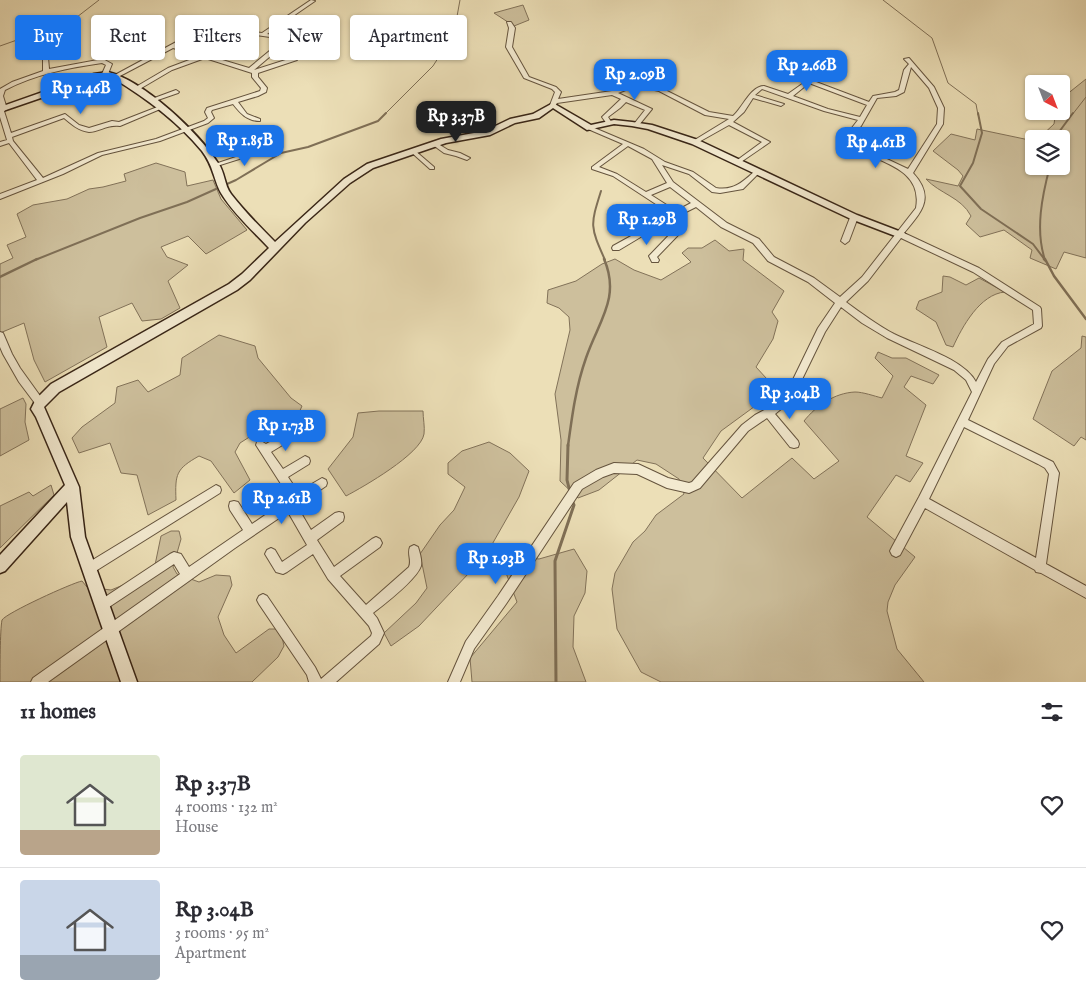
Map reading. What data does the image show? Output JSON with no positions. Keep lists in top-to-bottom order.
{
  "north": "bottom right",
  "page": {
    "chip": [
      "Buy",
      "Rent",
      "Filters",
      "New",
      "Apartment"
    ],
    "price": [
      "Rp 2.66B",
      "Rp 2.09B",
      "Rp 1.46B",
      "Rp 3.37B",
      "Rp 1.85B",
      "Rp 4.61B",
      "Rp 1.29B",
      "Rp 3.04B",
      "Rp 1.73B",
      "Rp 2.61B",
      "Rp 1.93B"
    ],
    "heading": "11 homes",
    "list": [
      {
        "name": "Rp 3.37B",
        "note": "4 rooms · 132 m² · House"
      },
      {
        "name": "Rp 3.04B",
        "note": "3 rooms · 95 m² · Apartment"
      }
    ]
  }
}
